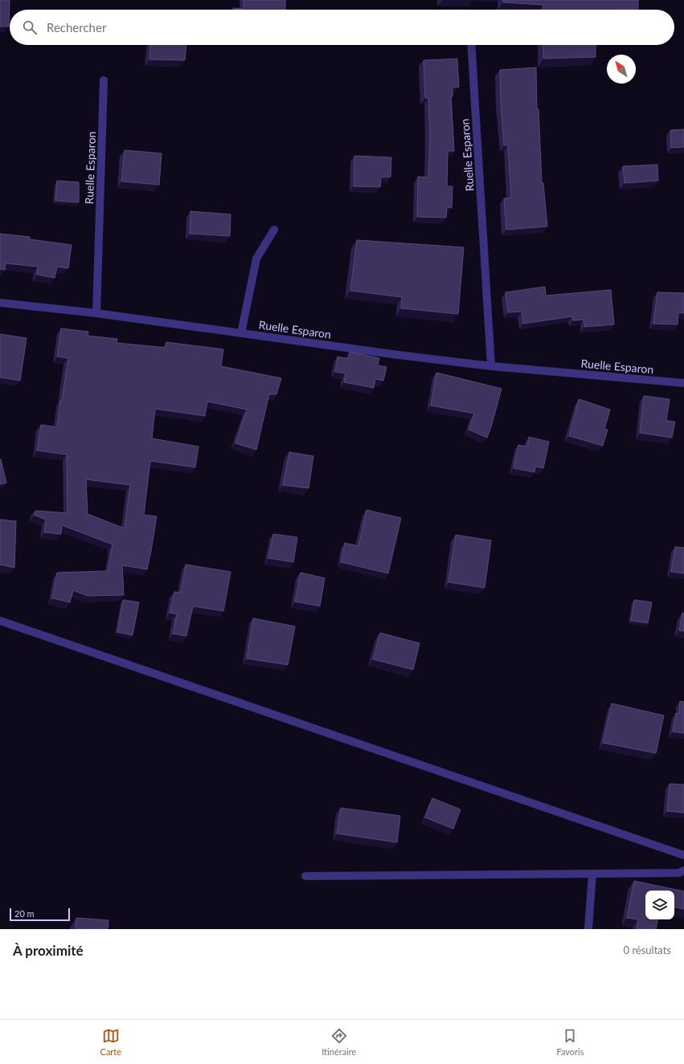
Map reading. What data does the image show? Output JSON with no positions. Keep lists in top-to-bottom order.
{
  "streets": {
    "street": ["Ruelle Esparon"]
  },
  "scale_bar": "20 m",
  "north": "top left",
  "page": {
    "search": "Rechercher",
    "scale": "20 m",
    "heading": ["À proximité", "0 résultats"],
    "nav": ["Carte", "Itinéraire", "Favoris"]
  }
}
